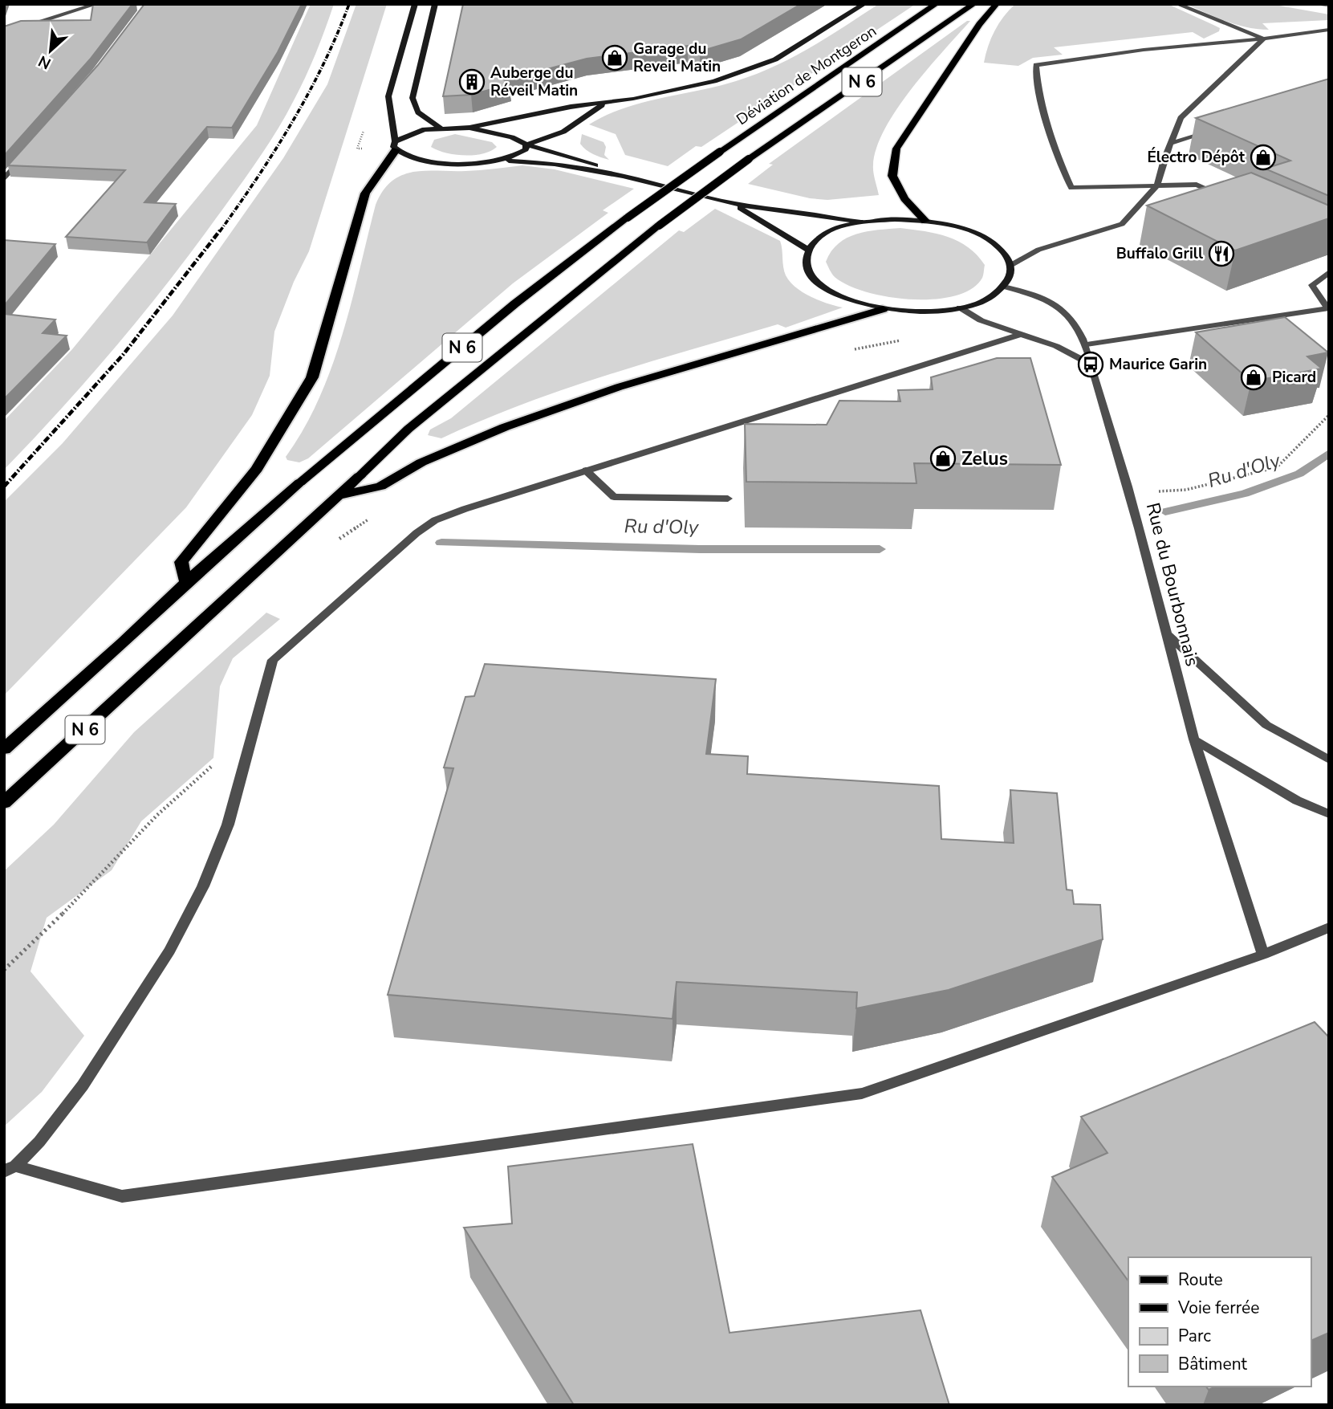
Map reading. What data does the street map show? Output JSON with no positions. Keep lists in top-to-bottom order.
{
  "streets": {
    "highway": ["N 6"],
    "main road": ["Déviation de Montgeron"],
    "street": ["Rue du Bourbonnais"]
  },
  "crossings": [
    ["Déviation de Montgeron", "N 6"]
  ],
  "water": ["Ru d'Oly"],
  "places": {
    "shop": [
      "Garage du Reveil Matin",
      "Électro Dépôt",
      "Picard",
      "Zelus"
    ],
    "building": ["Auberge du Réveil Matin"],
    "restaurant": ["Buffalo Grill"],
    "bus stop": ["Maurice Garin"]
  },
  "legend": [
    "Route",
    "Voie ferrée",
    "Parc",
    "Bâtiment"
  ],
  "north": "bottom left"
}
